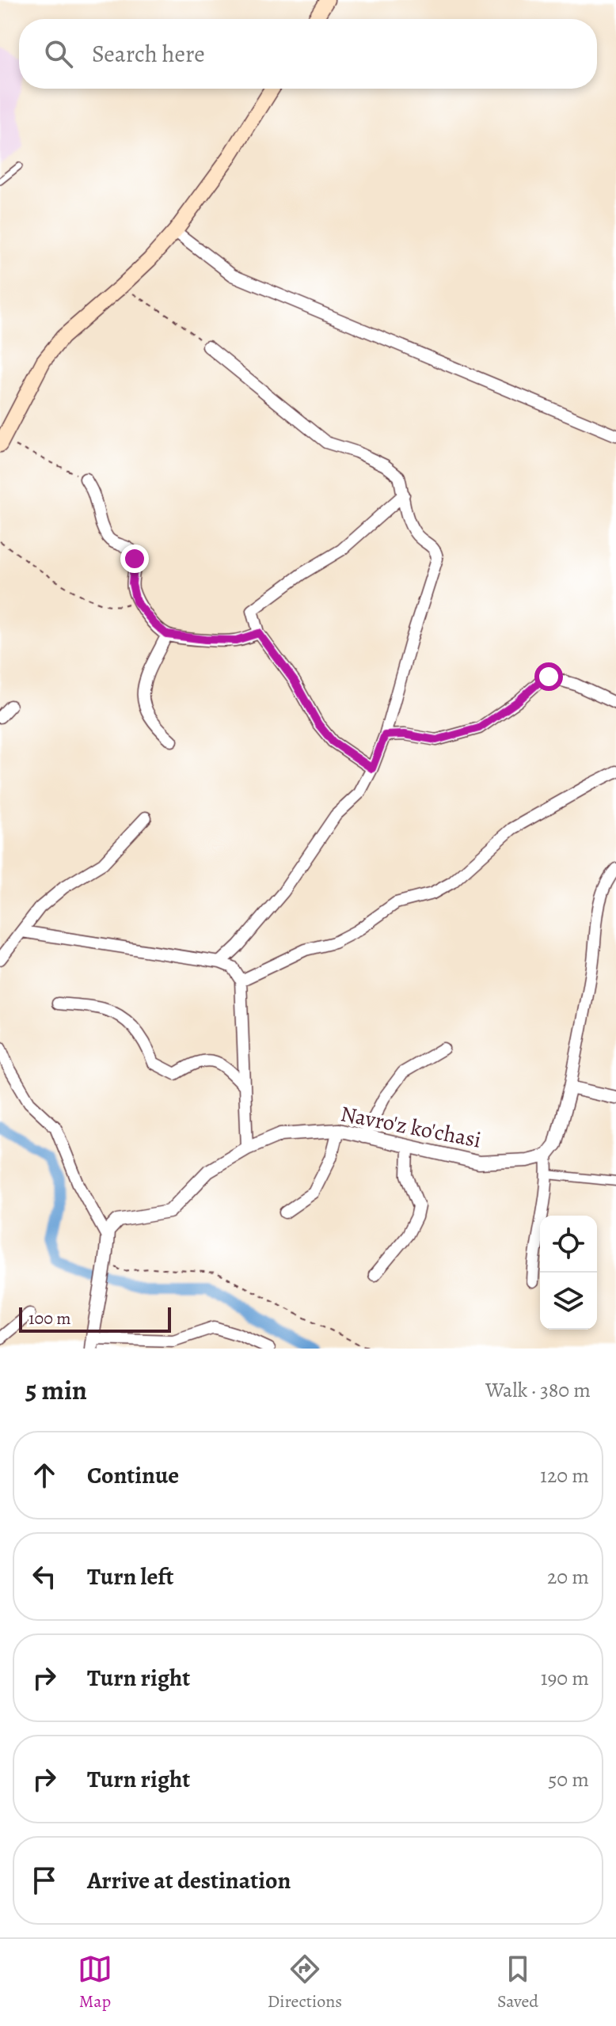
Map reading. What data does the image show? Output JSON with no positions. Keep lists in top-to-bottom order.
{
  "streets": {
    "street": ["Navro'z ko'chasi"]
  },
  "scale_bar": "100 m",
  "page": {
    "search": "Search here",
    "scale": "100 m",
    "heading": ["5 min", "Walk · 380 m"],
    "list": [
      ["Continue", "120 m"],
      ["Turn left", "20 m"],
      ["Turn right", "190 m"],
      ["Turn right", "50 m"],
      "Arrive at destination"
    ],
    "nav": ["Map", "Directions", "Saved"]
  }
}
